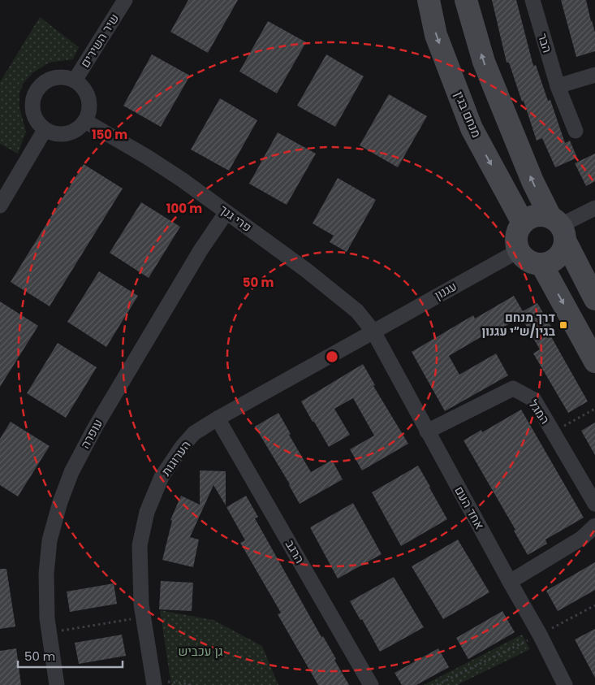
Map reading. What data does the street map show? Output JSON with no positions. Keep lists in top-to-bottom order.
{
  "streets": {
    "main road": ["מנחם בגין"],
    "street": [
      "שיר השירים",
      "הבר",
      "פרי גנך",
      "עגנון",
      "המגל",
      "עופרה",
      "הערוגות",
      "אחד העם",
      "הרגב"
    ]
  },
  "crossings": [
    ["שיר השירים", "פרי גנך"],
    ["מנחם בגין", "עגנון"],
    ["פרי גנך", "עגנון"],
    ["פרי גנך", "עופרה"],
    ["פרי גנך", "הערוגות"],
    ["פרי גנך", "אחד העם"],
    ["עגנון", "הערוגות"],
    ["עגנון", "אחד העם"],
    ["המגל", "אחד העם"],
    ["הערוגות", "אחד העם"],
    ["הערוגות", "הרגב"]
  ],
  "parks": ["גן עכביש"],
  "places": {
    "transit": ["דרך מנחם בגין/ש״י עגנון"]
  },
  "scale_bar": "50 m",
  "rings": ["150 m", "100 m", "50 m"]
}
